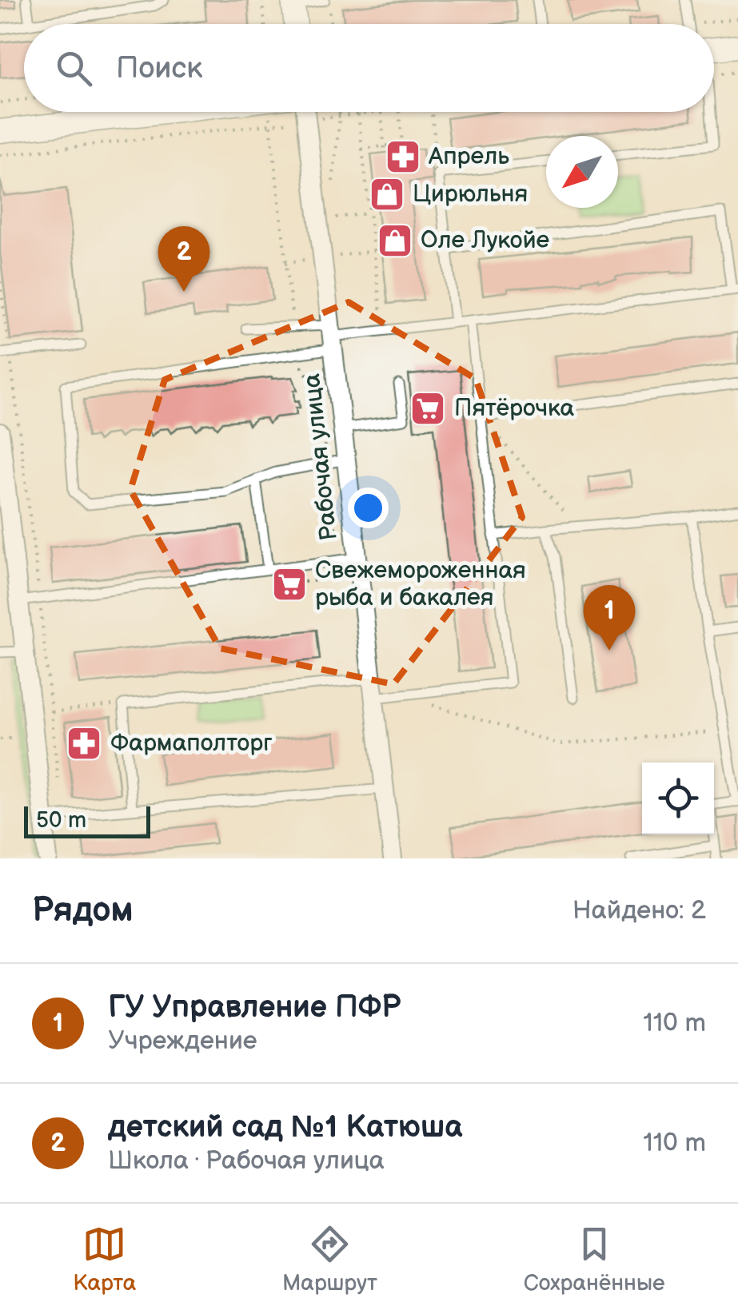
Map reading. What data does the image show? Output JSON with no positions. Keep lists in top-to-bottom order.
{
  "streets": {
    "street": ["Рабочая улица"]
  },
  "places": {
    "pharmacy": ["Апрель", "Фармаполторг"],
    "shop": ["Цирюльня", "Оле Лукойе"],
    "supermarket": ["Пятёрочка", "Свежемороженная рыба и бакалея"]
  },
  "scale_bar": "50 m",
  "north": "bottom left",
  "page": {
    "search": "Поиск",
    "pins": ["2", "1"],
    "scale": "50 m",
    "heading": ["Рядом", "Найдено: 2"],
    "list": [
      {
        "mark": "1",
        "name": "ГУ Управление ПФР",
        "note": "Учреждение",
        "value": "110 m"
      },
      {
        "mark": "2",
        "name": "детский сад №1 Катюша",
        "note": "Школа · Рабочая улица",
        "value": "110 m"
      }
    ],
    "nav": ["Карта", "Маршрут", "Сохранённые"]
  }
}
